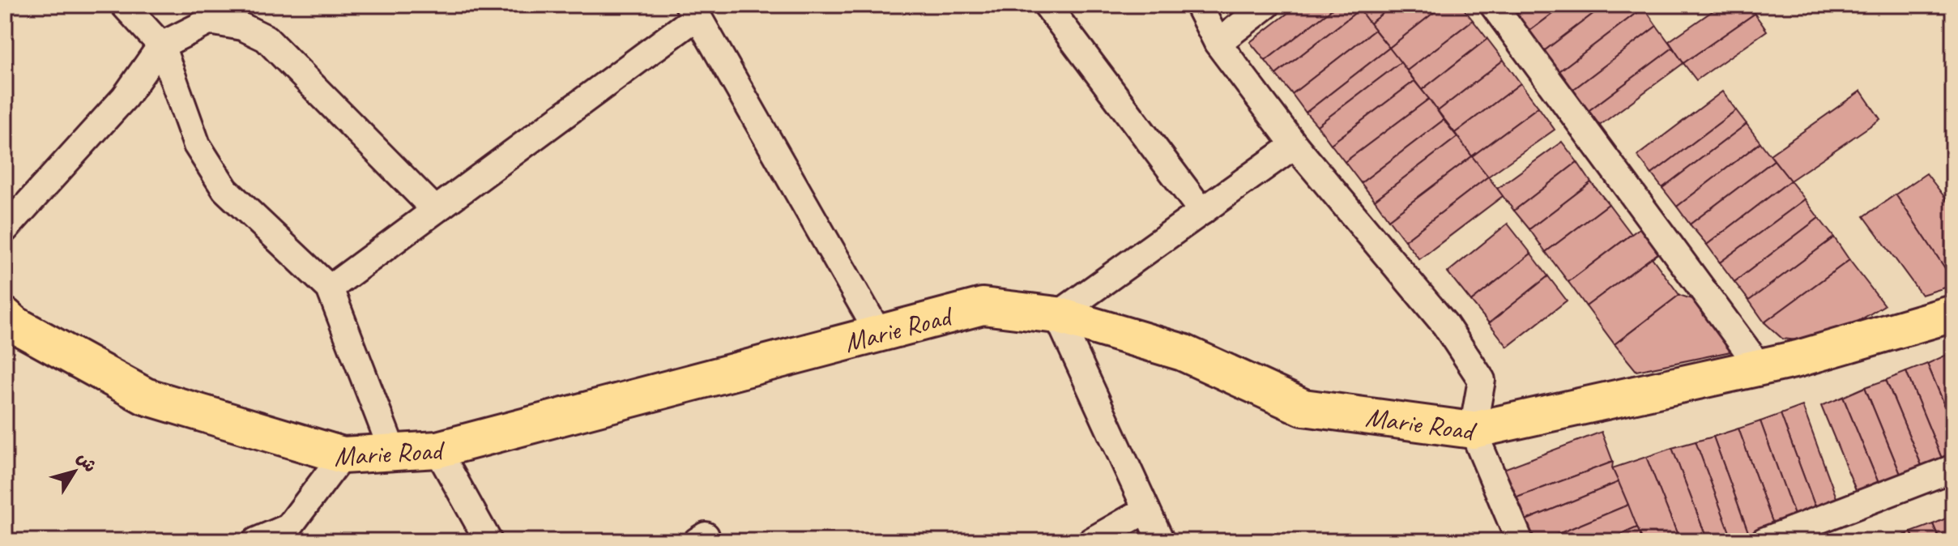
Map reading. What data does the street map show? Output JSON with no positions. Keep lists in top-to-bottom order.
{
  "streets": {
    "main road": ["Marie Road"]
  },
  "north": "top right"
}
